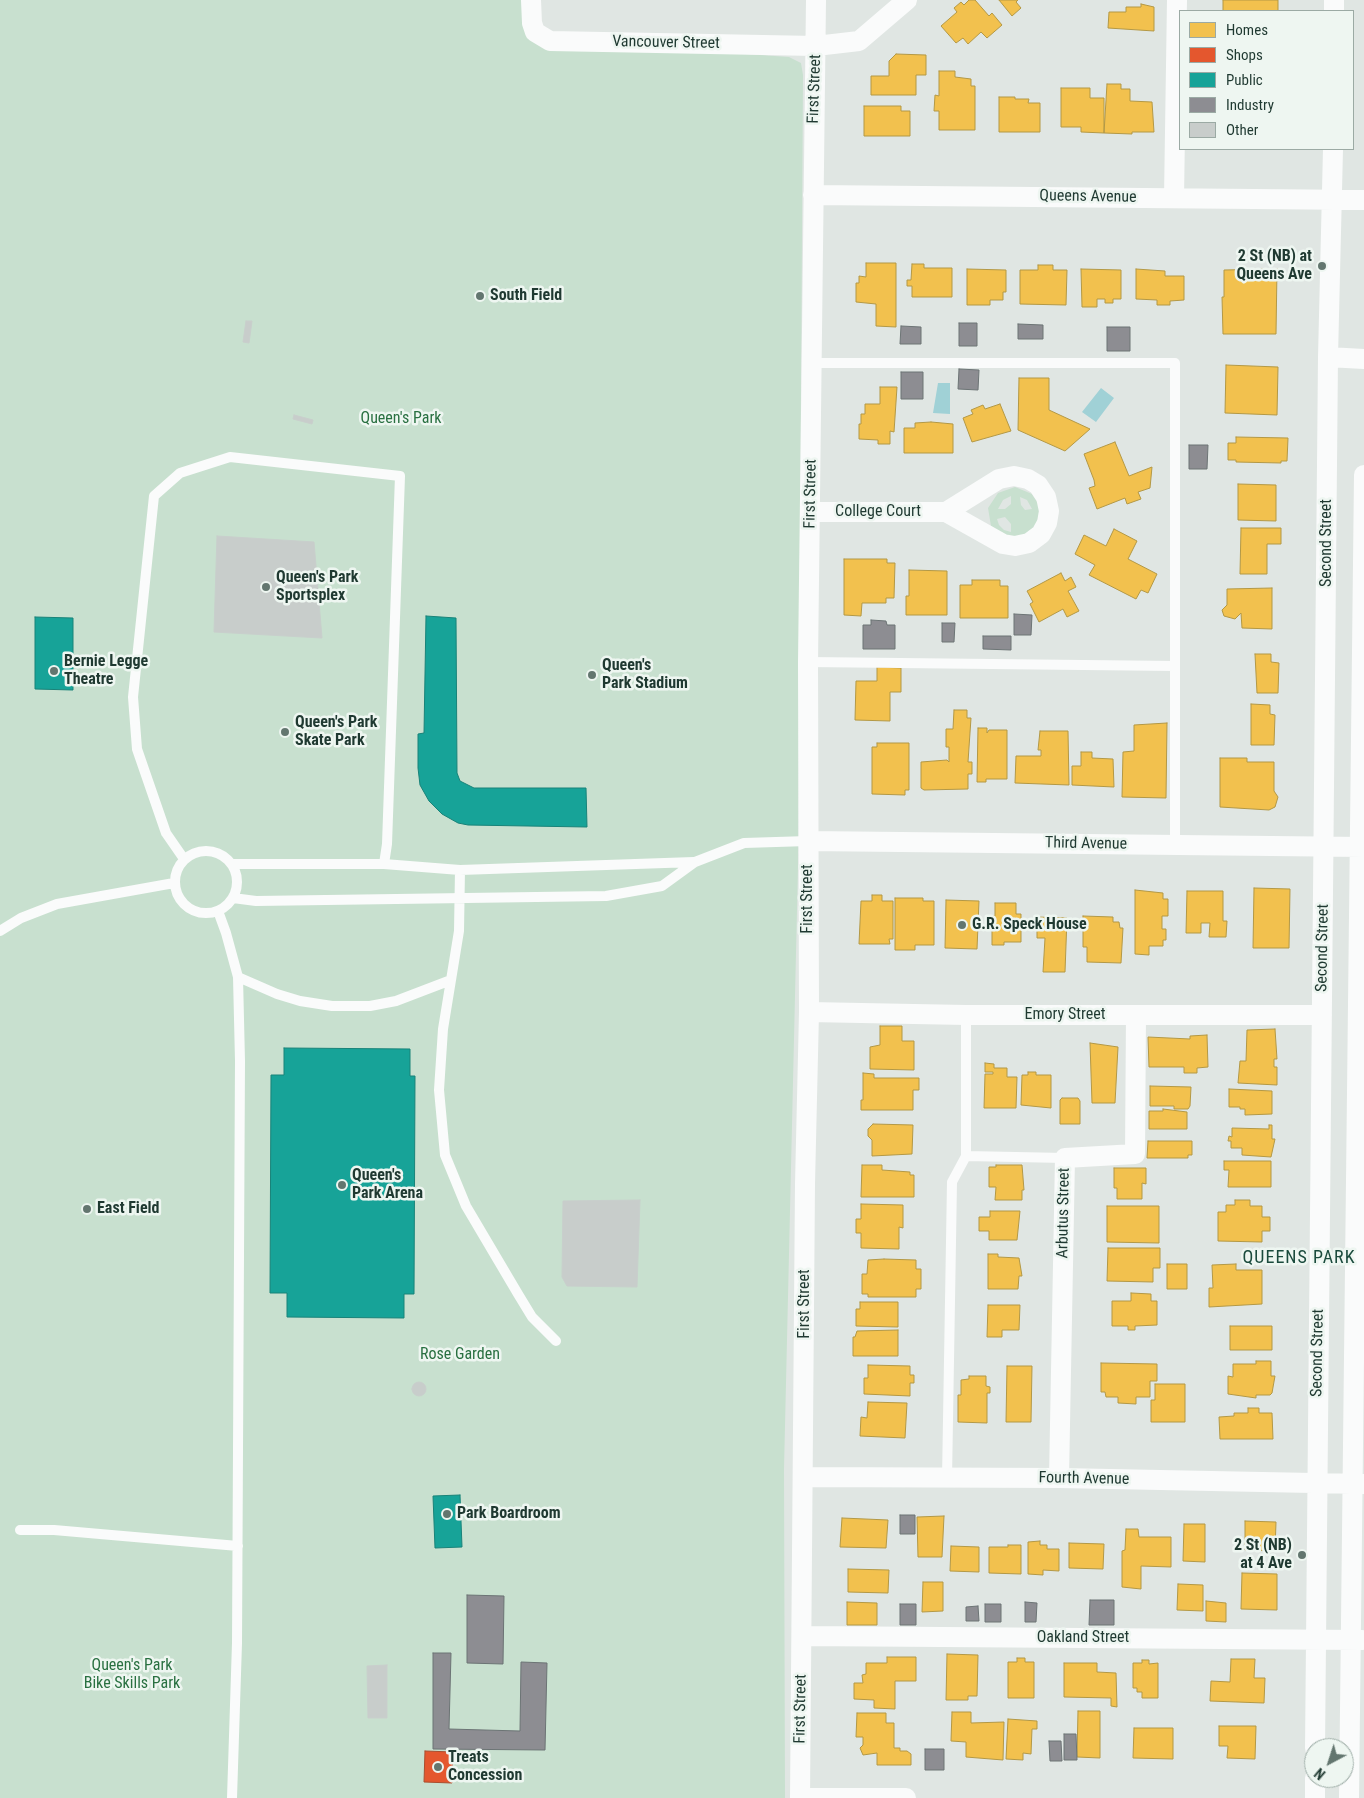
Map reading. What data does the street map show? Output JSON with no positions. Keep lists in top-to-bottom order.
{
  "streets": {
    "street": [
      "Vancouver Street",
      "First Street",
      "Queens Avenue",
      "College Court",
      "Second Street",
      "Third Avenue",
      "Emory Street",
      "Arbutus Street",
      "Fourth Avenue",
      "Oakland Street"
    ]
  },
  "crossings": [
    ["Vancouver Street", "First Street"],
    ["First Street", "Queens Avenue"],
    ["First Street", "College Court"],
    ["First Street", "Third Avenue"],
    ["First Street", "Emory Street"],
    ["First Street", "Fourth Avenue"],
    ["First Street", "Oakland Street"],
    ["Queens Avenue", "Second Street"],
    ["Second Street", "Third Avenue"],
    ["Second Street", "Emory Street"],
    ["Second Street", "Fourth Avenue"],
    ["Second Street", "Oakland Street"],
    ["Emory Street", "Arbutus Street"],
    ["Arbutus Street", "Fourth Avenue"]
  ],
  "districts": ["QUEENS PARK"],
  "parks": ["Queen's Park", "Rose Garden", "Queen's Park Bike Skills Park"],
  "places": [
    "2 St (NB) at Queens Ave",
    "South Field",
    "Queen's Park Sportsplex",
    "Bernie Legge Theatre",
    "Queen's Park Stadium",
    "Queen's Park Skate Park",
    "G.R. Speck House",
    "Queen's Park Arena",
    "East Field",
    "Park Boardroom",
    "2 St (NB) at 4 Ave",
    "Treats Concession"
  ],
  "legend": [
    "Homes",
    "Shops",
    "Public",
    "Industry",
    "Other"
  ],
  "north": "bottom left"
}
